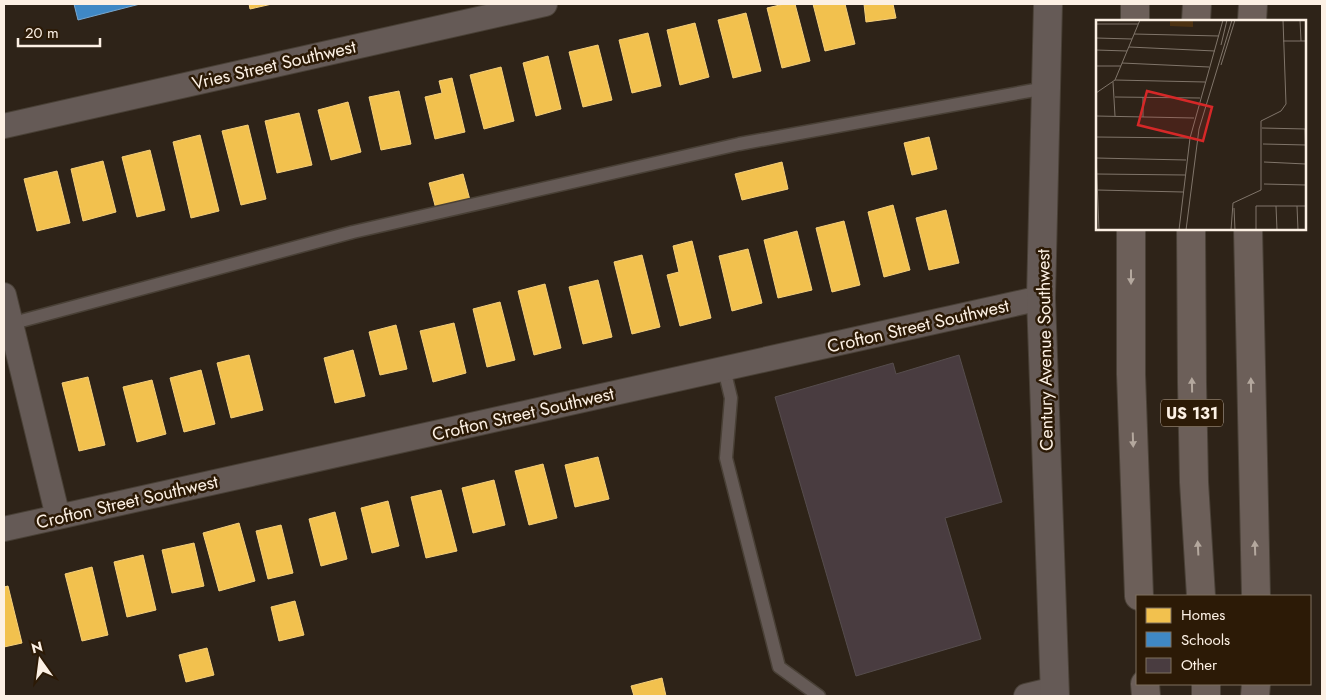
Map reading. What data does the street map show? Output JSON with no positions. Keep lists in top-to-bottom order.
{
  "streets": {
    "highway": ["US 131"],
    "street": ["Vries Street Southwest", "Crofton Street Southwest", "Century Avenue Southwest"]
  },
  "crossings": [
    ["Crofton Street Southwest", "Century Avenue Southwest"]
  ],
  "legend": ["Homes", "Schools", "Other"],
  "scale_bar": "20 m",
  "north": "top"
}
